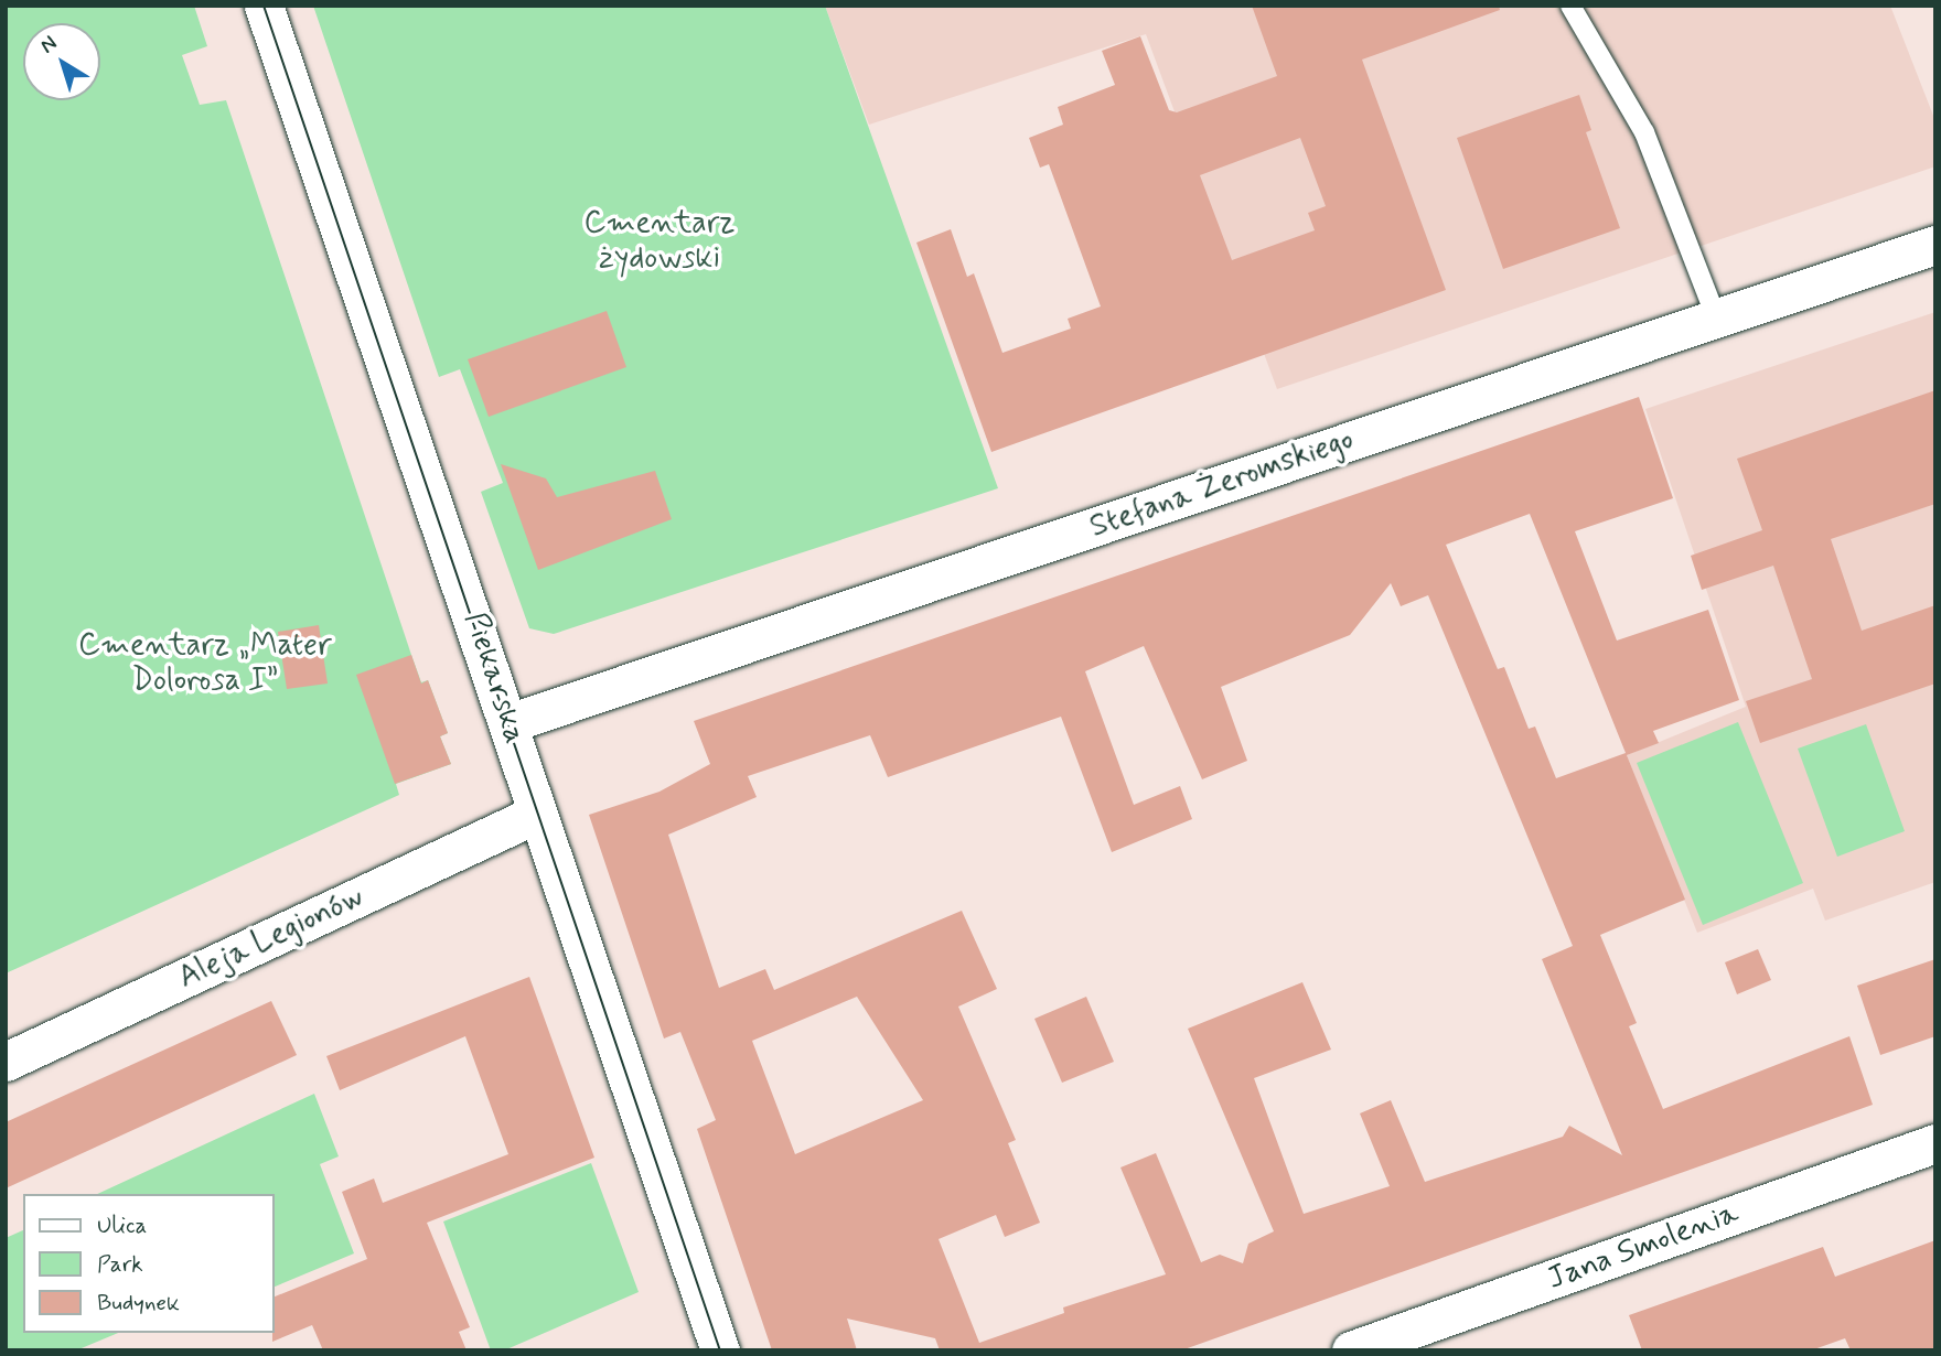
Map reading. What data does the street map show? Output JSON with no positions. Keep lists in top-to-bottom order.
{
  "streets": {
    "street": [
      "Stefana Żeromskiego",
      "Piekarska",
      "Aleja Legionów",
      "Jana Smolenia"
    ]
  },
  "crossings": [
    ["Stefana Żeromskiego", "Piekarska"],
    ["Piekarska", "Aleja Legionów"]
  ],
  "parks": ["Cmentarz żydowski", "Cmentarz „Mater Dolorosa I”"],
  "legend": ["Ulica", "Park", "Budynek"],
  "north": "top left"
}
